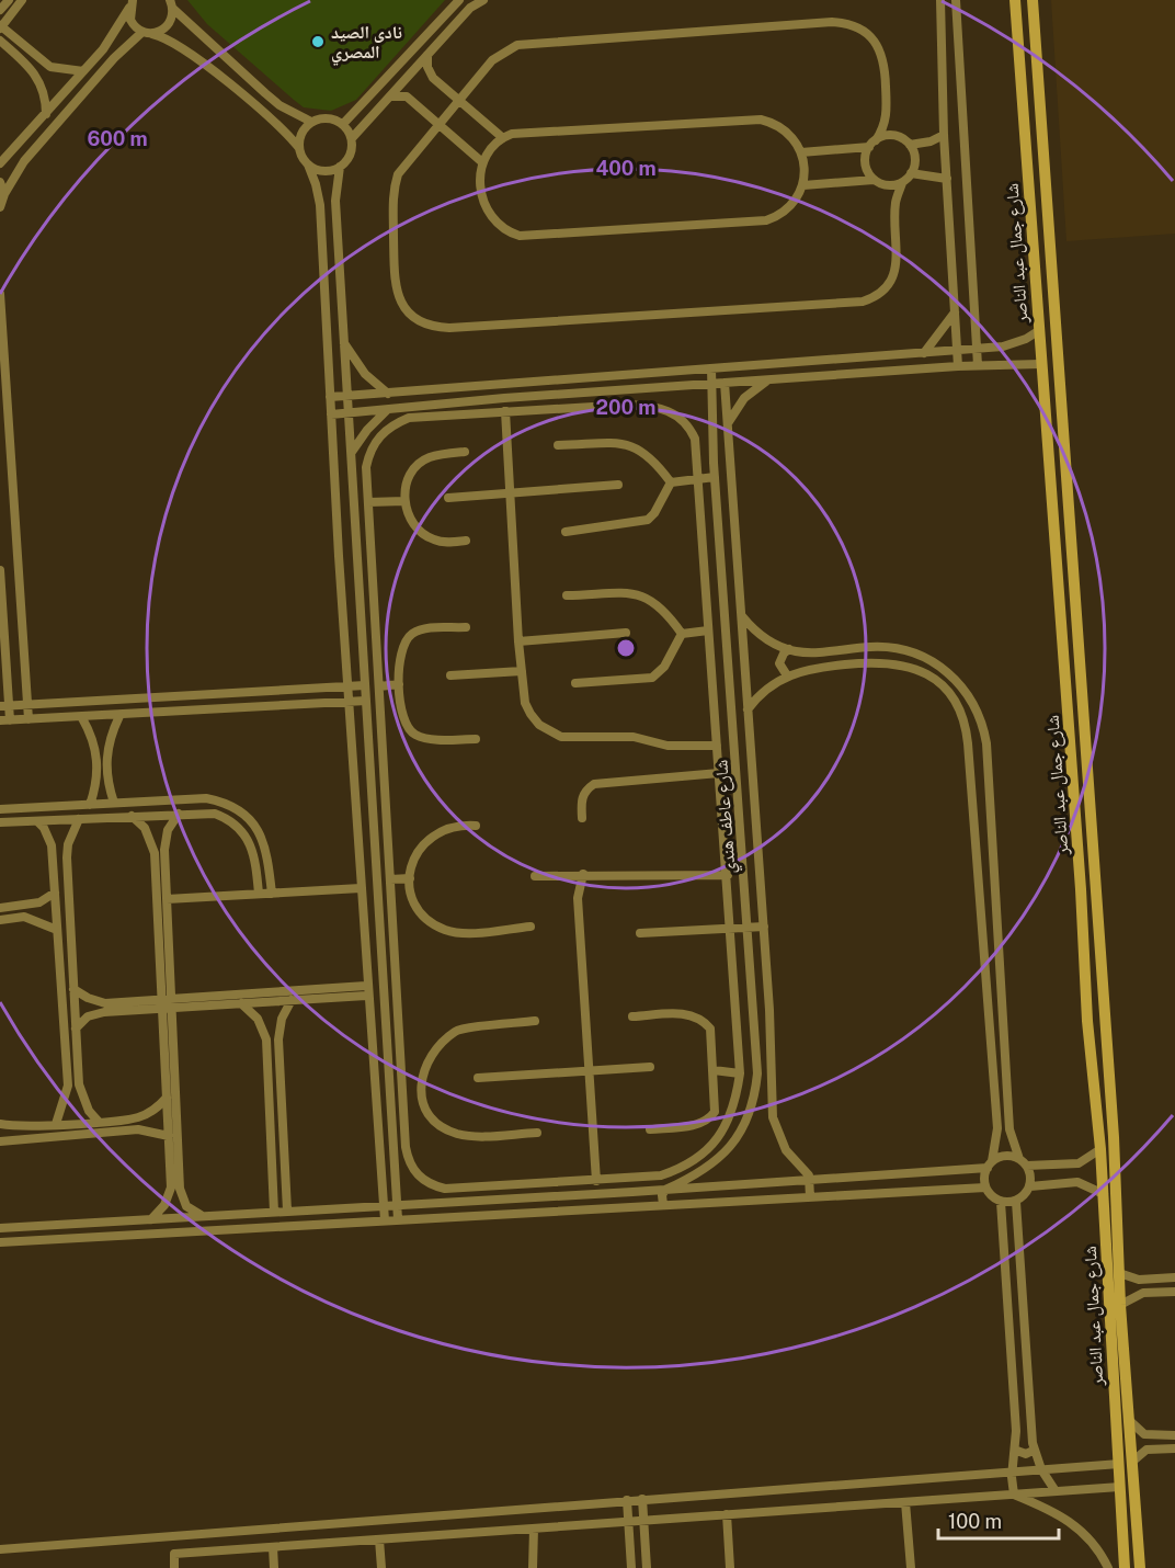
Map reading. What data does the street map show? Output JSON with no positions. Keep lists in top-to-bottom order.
{
  "streets": {
    "main road": ["شارع جمال عبد الناصر"],
    "street": ["شارع عاطف هندي"]
  },
  "places": ["نادى الصيد المصري"],
  "scale_bar": "100 m",
  "rings": ["600 m", "400 m", "200 m"]
}
